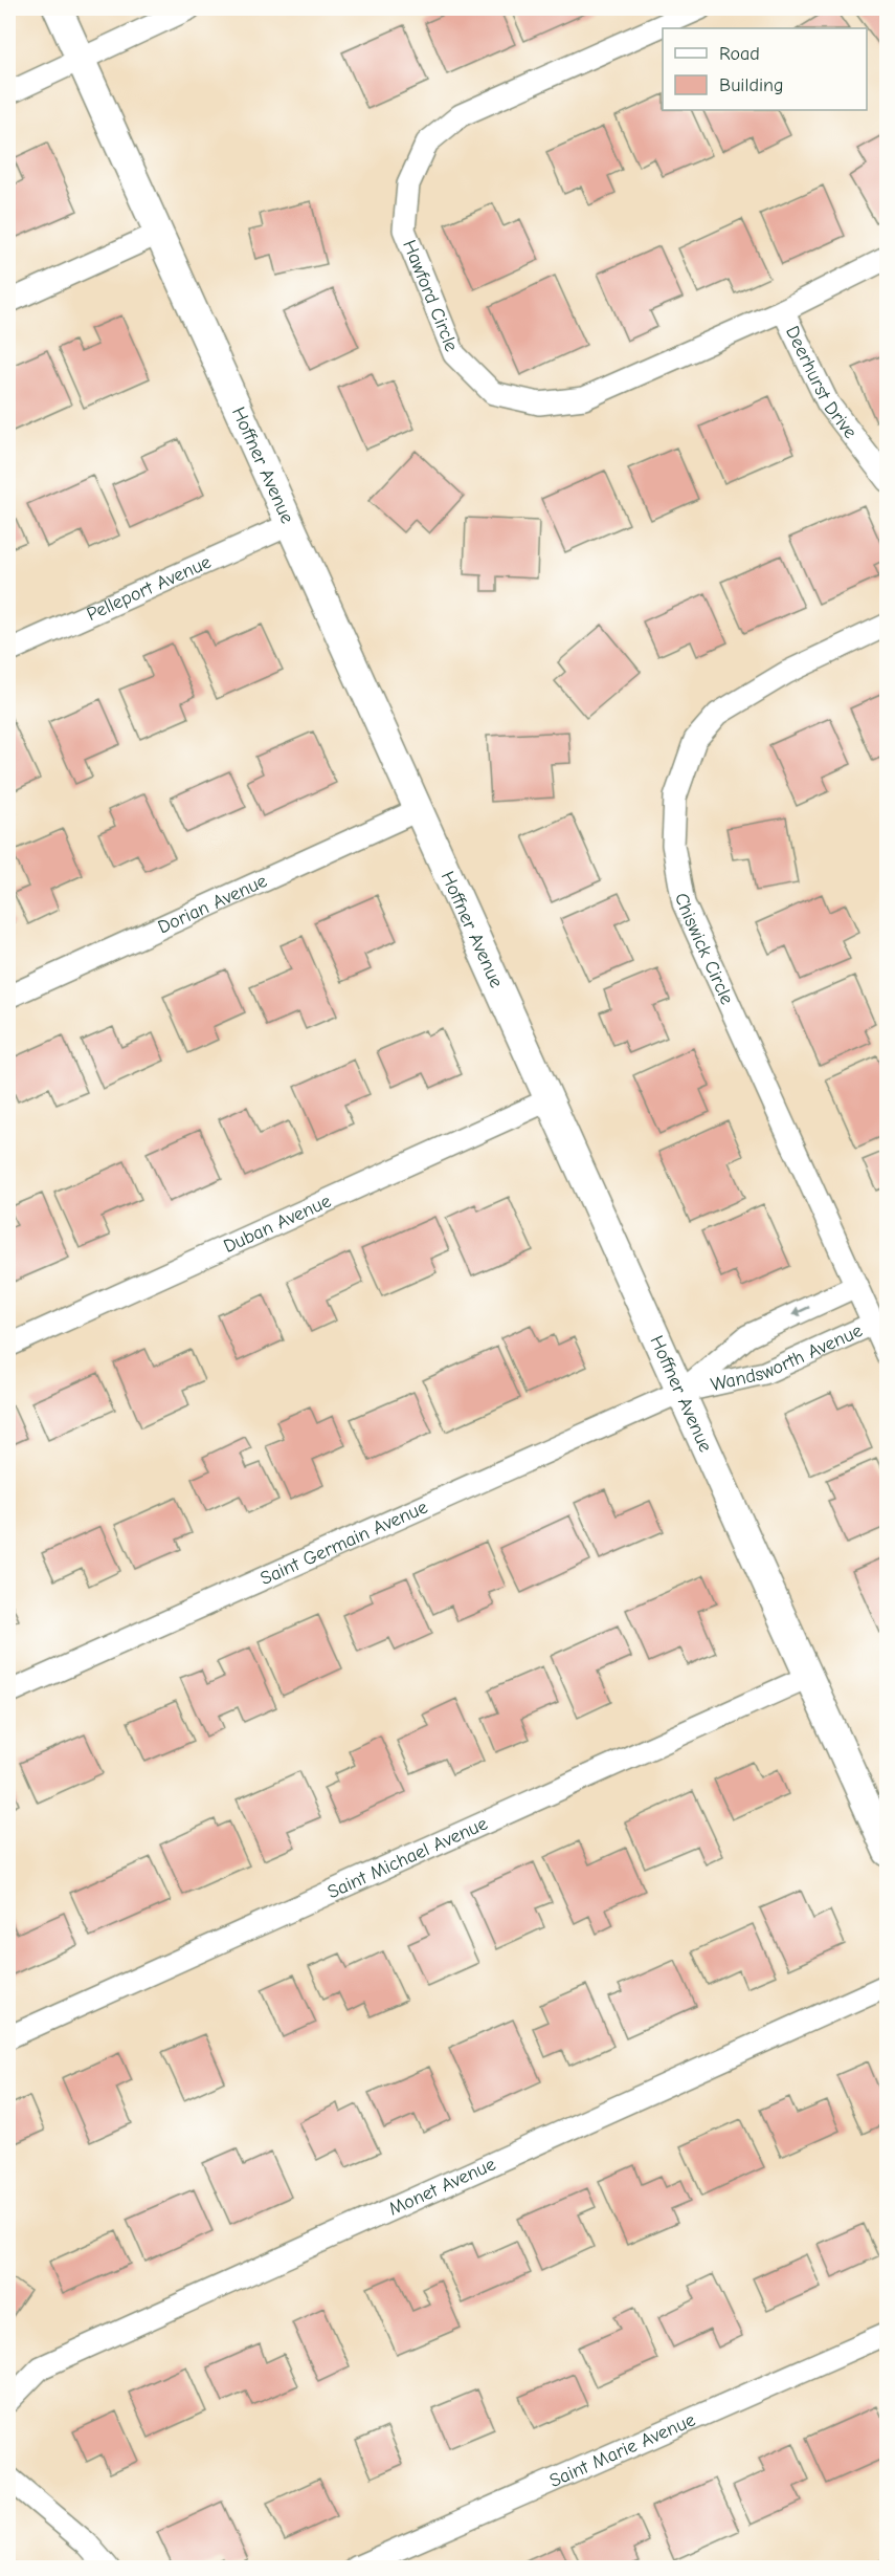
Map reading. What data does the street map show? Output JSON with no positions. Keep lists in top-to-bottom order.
{
  "streets": {
    "main road": ["Hoffner Avenue"],
    "street": [
      "Hawford Circle",
      "Deerhurst Drive",
      "Pelleport Avenue",
      "Dorian Avenue",
      "Chiswick Circle",
      "Duban Avenue",
      "Wandsworth Avenue",
      "Saint Germain Avenue",
      "Saint Michael Avenue",
      "Monet Avenue",
      "Saint Marie Avenue"
    ]
  },
  "crossings": [
    ["Hawford Circle", "Deerhurst Drive"],
    ["Hoffner Avenue", "Pelleport Avenue"],
    ["Hoffner Avenue", "Dorian Avenue"],
    ["Hoffner Avenue", "Duban Avenue"],
    ["Hoffner Avenue", "Wandsworth Avenue"],
    ["Hoffner Avenue", "Saint Germain Avenue"],
    ["Hoffner Avenue", "Saint Michael Avenue"],
    ["Chiswick Circle", "Wandsworth Avenue"],
    ["Wandsworth Avenue", "Saint Germain Avenue"]
  ],
  "legend": ["Road", "Building"]
}
